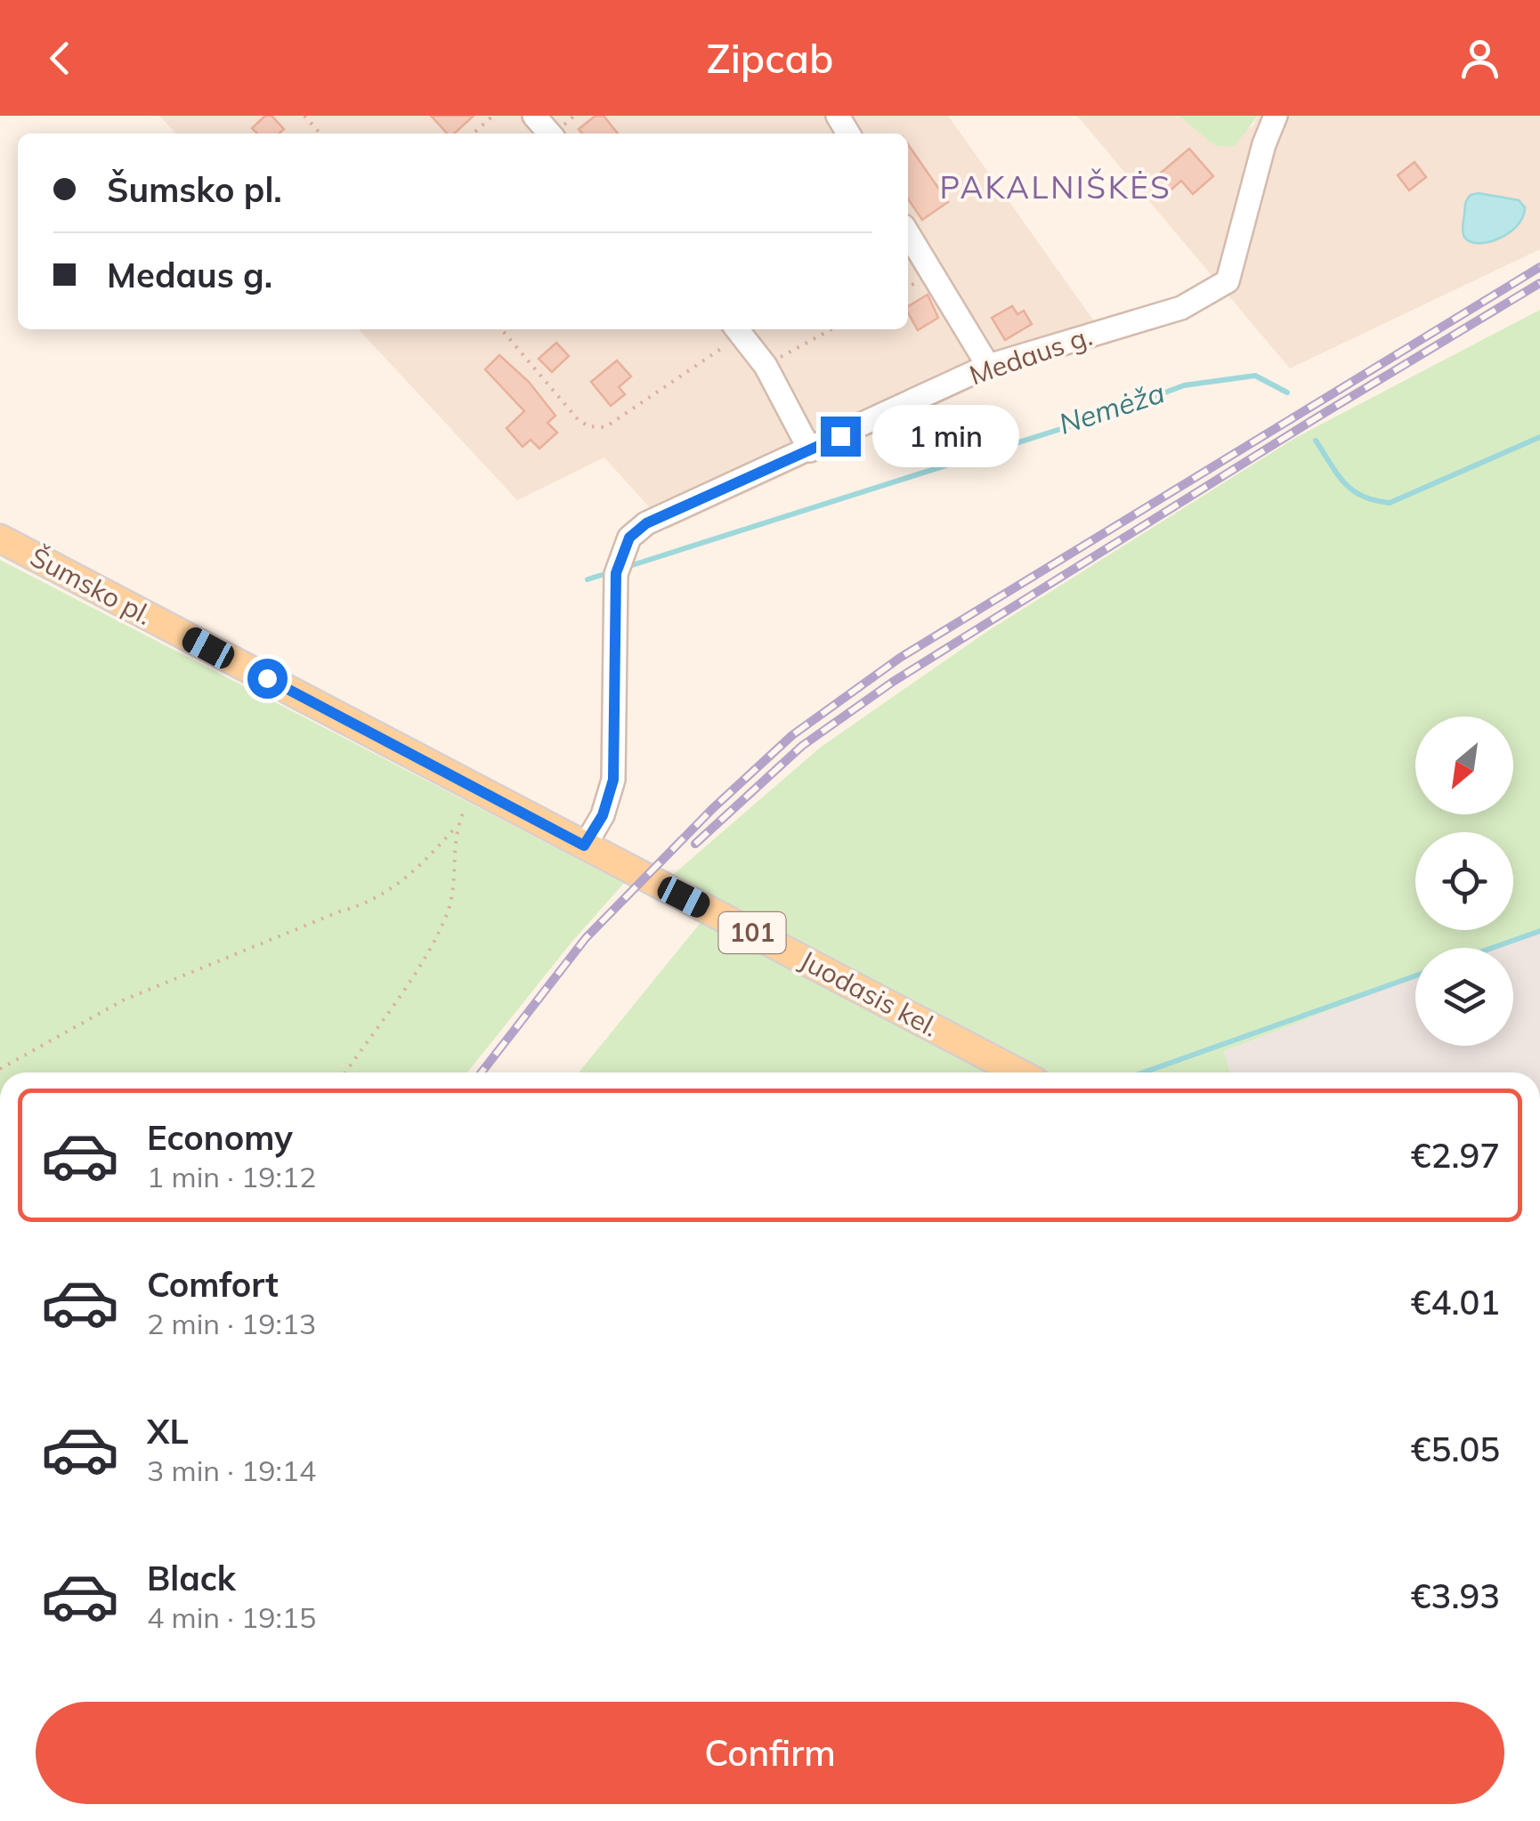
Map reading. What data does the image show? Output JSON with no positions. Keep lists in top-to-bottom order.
{
  "streets": {
    "main road": ["Šumsko pl.", "101", "Juodasis kel."],
    "street": ["Medaus g."]
  },
  "crossings": [
    ["Medaus g.", "Šumsko pl."],
    ["Šumsko pl.", "Juodasis kel."]
  ],
  "districts": ["PAKALNIŠKĖS"],
  "water": ["Nemėža"],
  "north": "bottom left",
  "page": {
    "header": "Zipcab",
    "banner": ["Šumsko pl.", "Medaus g."],
    "bubble": "1 min",
    "list": [
      {
        "name": "Economy",
        "note": "1 min · 19:12",
        "value": "€2.97"
      },
      {
        "name": "Comfort",
        "note": "2 min · 19:13",
        "value": "€4.01"
      },
      {
        "name": "XL",
        "note": "3 min · 19:14",
        "value": "€5.05"
      },
      {
        "name": "Black",
        "note": "4 min · 19:15",
        "value": "€3.93"
      }
    ],
    "buttons": "Confirm"
  }
}
